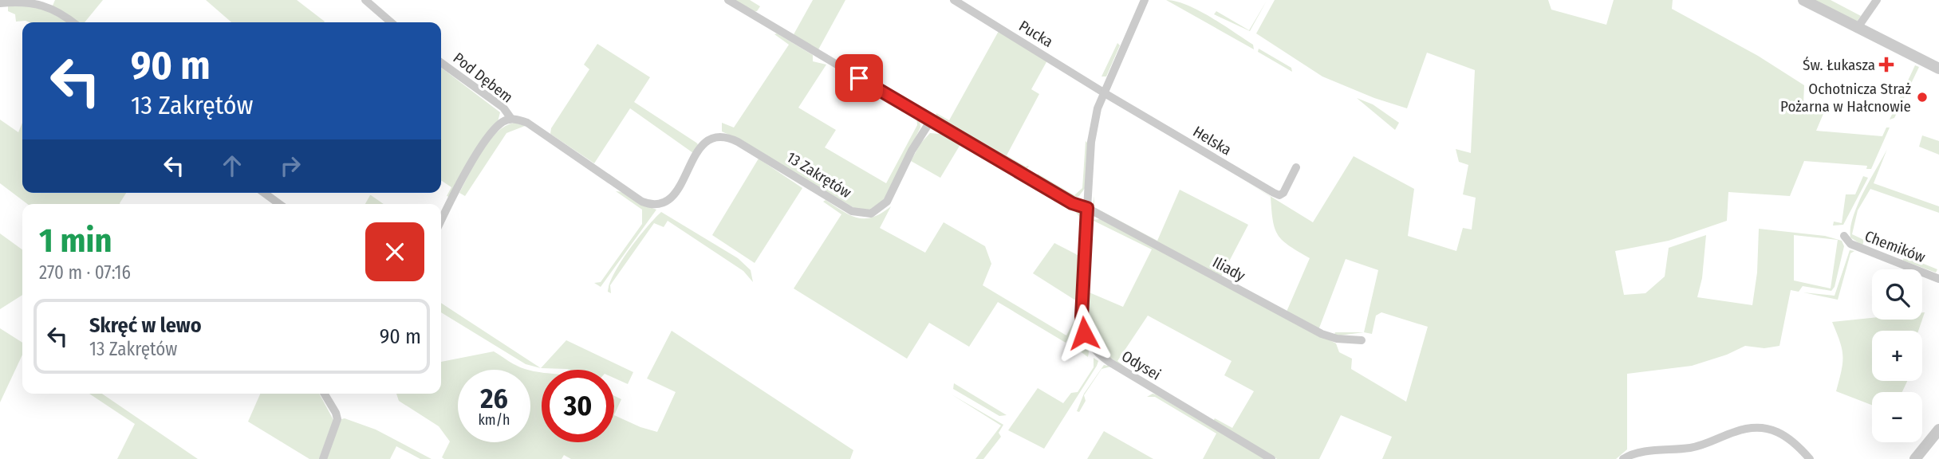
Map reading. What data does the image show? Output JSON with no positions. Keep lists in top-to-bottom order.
{
  "streets": {
    "street": [
      "Pucka",
      "Pod Dębem",
      "Helska",
      "13 Zakrętów",
      "Chemików",
      "Iliady",
      "Odysei"
    ]
  },
  "crossings": [
    ["Pucka", "Helska"],
    ["Pod Dębem", "13 Zakrętów"],
    ["Iliady", "Odysei"]
  ],
  "places": {
    "health": ["Św. Łukasza"],
    "other": ["Ochotnicza Straż Pożarna w Hałcnowie"]
  },
  "page": {
    "turn": ["90 m", "13 Zakrętów"],
    "heading": ["1 min", "270 m · 07:16"],
    "map_buttons": ["+", "−"],
    "list": [
      {
        "name": "Skręć w lewo",
        "note": "13 Zakrętów",
        "value": "90 m"
      }
    ],
    "speed": "26 km/h",
    "limit": "30"
  }
}
